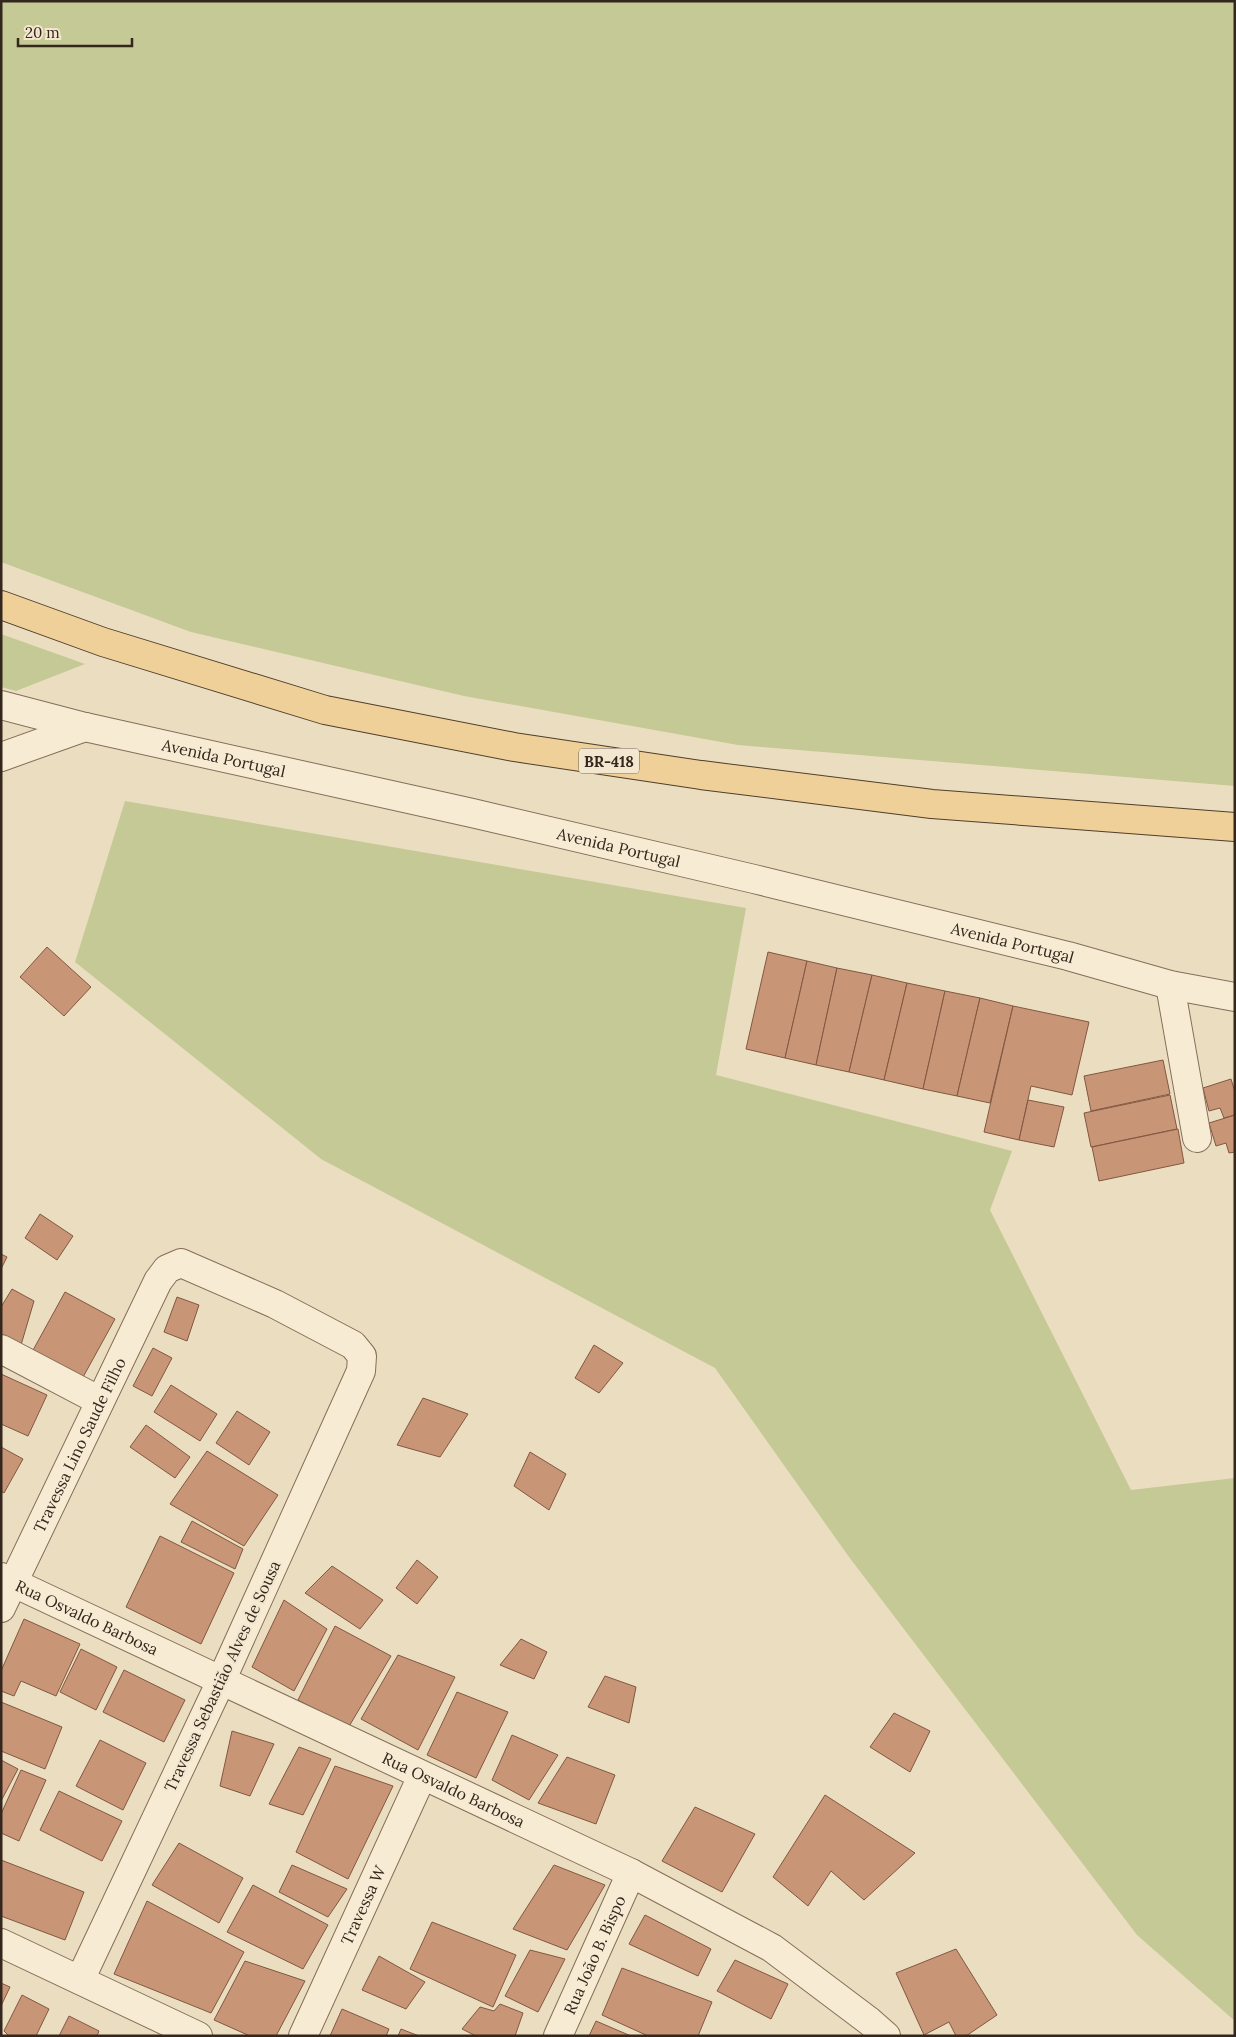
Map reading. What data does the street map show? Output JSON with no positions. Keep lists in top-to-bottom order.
{
  "streets": {
    "main road": ["BR-418"],
    "street": [
      "Avenida Portugal",
      "Travessa Lino Saude Filho",
      "Rua Osvaldo Barbosa",
      "Travessa Sebastião Alves de Sousa",
      "Travessa W",
      "Rua João B. Bispo"
    ]
  },
  "crossings": [
    ["Travessa Lino Saude Filho", "Rua Osvaldo Barbosa"],
    ["Travessa Lino Saude Filho", "Travessa Sebastião Alves de Sousa"],
    ["Rua Osvaldo Barbosa", "Travessa Sebastião Alves de Sousa"],
    ["Rua Osvaldo Barbosa", "Travessa W"],
    ["Rua Osvaldo Barbosa", "Rua João B. Bispo"]
  ],
  "scale_bar": "20 m"
}
